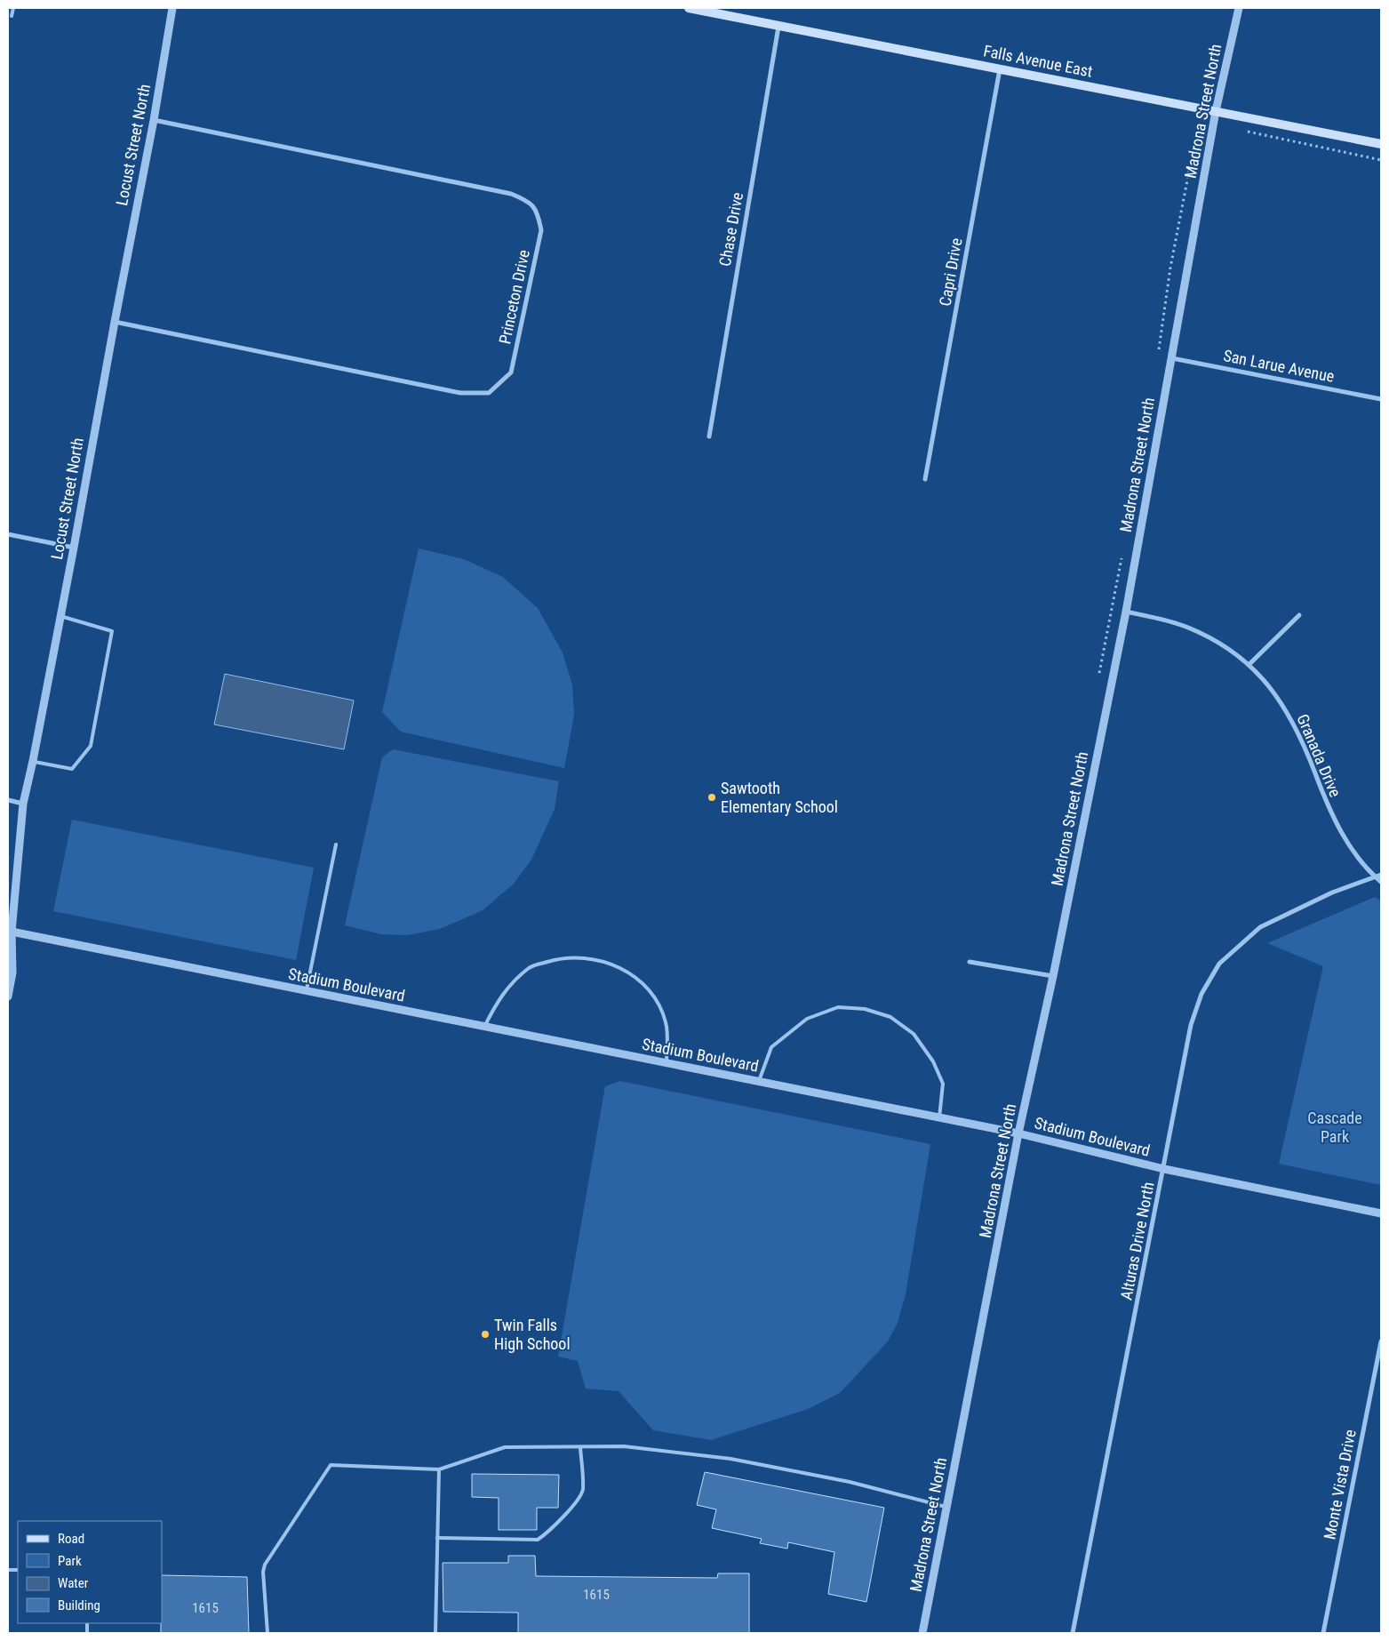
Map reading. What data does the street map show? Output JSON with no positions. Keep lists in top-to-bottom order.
{
  "streets": {
    "main road": ["Falls Avenue East"],
    "street": [
      "Madrona Street North",
      "Locust Street North",
      "Chase Drive",
      "Capri Drive",
      "Princeton Drive",
      "San Larue Avenue",
      "Granada Drive",
      "Stadium Boulevard",
      "Alturas Drive North",
      "Monte Vista Drive"
    ]
  },
  "crossings": [
    ["Falls Avenue East", "Madrona Street North"],
    ["Falls Avenue East", "Chase Drive"],
    ["Falls Avenue East", "Capri Drive"],
    ["Madrona Street North", "San Larue Avenue"],
    ["Madrona Street North", "Granada Drive"],
    ["Madrona Street North", "Stadium Boulevard"],
    ["Locust Street North", "Princeton Drive"],
    ["Locust Street North", "Stadium Boulevard"],
    ["Granada Drive", "Alturas Drive North"],
    ["Stadium Boulevard", "Alturas Drive North"]
  ],
  "parks": ["Cascade Park"],
  "places": ["Sawtooth Elementary School", "Twin Falls High School"],
  "house_numbers": ["1615", "1615"],
  "legend": [
    "Road",
    "Park",
    "Water",
    "Building"
  ]
}
